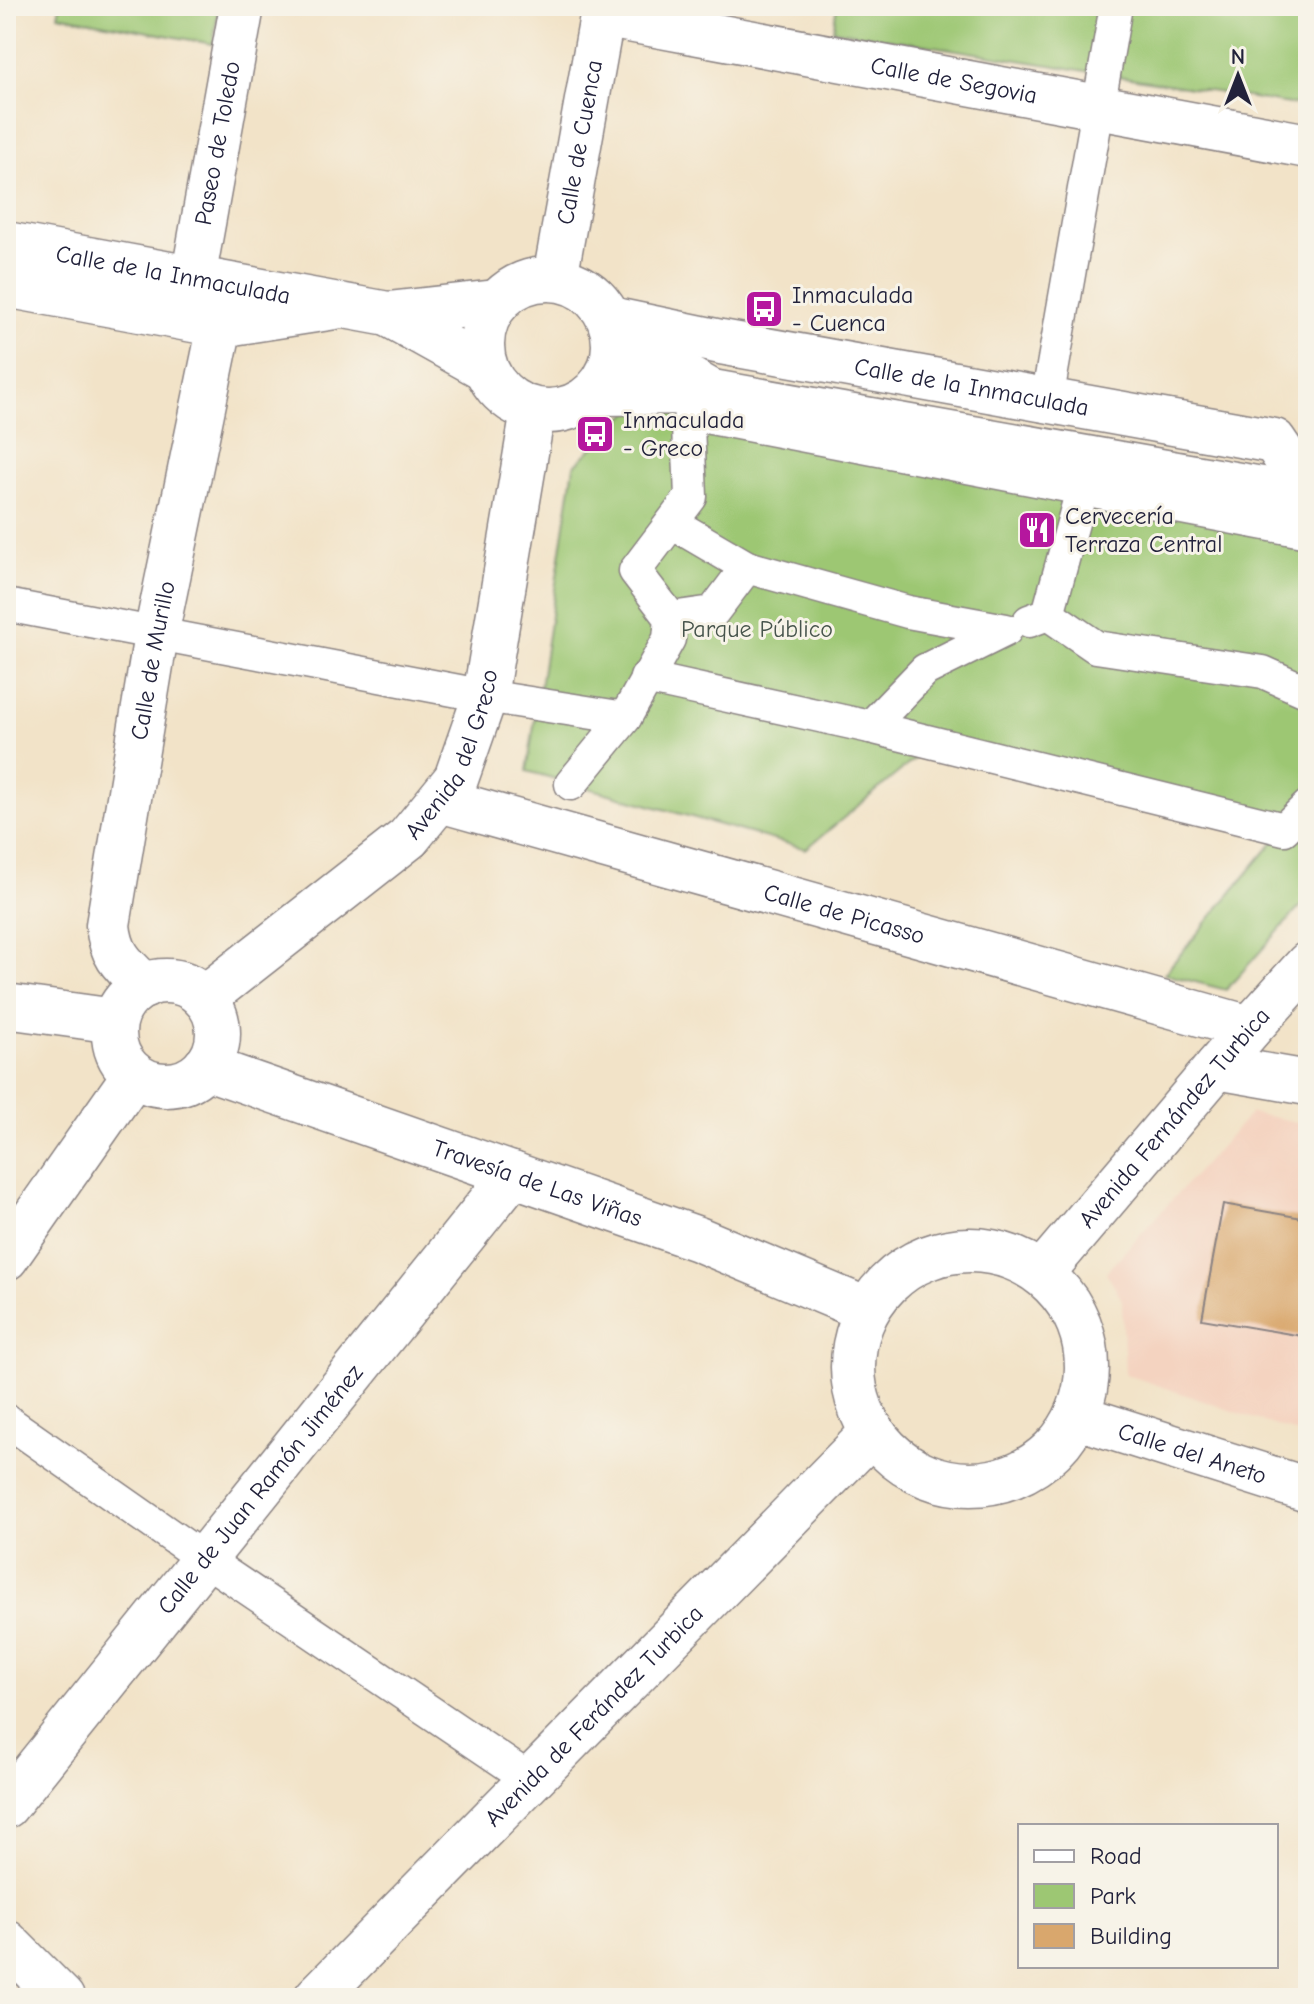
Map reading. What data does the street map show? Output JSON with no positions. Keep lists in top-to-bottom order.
{
  "streets": {
    "street": [
      "Calle de Segovia",
      "Paseo de Toledo",
      "Calle de Cuenca",
      "Calle de la Inmaculada",
      "Calle de Murillo",
      "Avenida del Greco",
      "Calle de Picasso",
      "Avenida Fernández Turbica",
      "Travesía de Las Viñas",
      "Calle del Aneto",
      "Calle de Juan Ramón Jiménez",
      "Avenida de Ferández Turbica"
    ]
  },
  "crossings": [
    ["Calle de Segovia", "Calle de Cuenca"],
    ["Paseo de Toledo", "Calle de la Inmaculada"],
    ["Calle de Cuenca", "Calle de la Inmaculada"],
    ["Calle de Cuenca", "Avenida del Greco"],
    ["Calle de la Inmaculada", "Calle de Murillo"],
    ["Calle de la Inmaculada", "Avenida del Greco"],
    ["Calle de Murillo", "Avenida del Greco"],
    ["Calle de Murillo", "Travesía de Las Viñas"],
    ["Avenida del Greco", "Calle de Picasso"],
    ["Avenida del Greco", "Travesía de Las Viñas"],
    ["Calle de Picasso", "Avenida Fernández Turbica"],
    ["Avenida Fernández Turbica", "Travesía de Las Viñas"],
    ["Avenida Fernández Turbica", "Calle del Aneto"],
    ["Avenida Fernández Turbica", "Avenida de Ferández Turbica"],
    ["Travesía de Las Viñas", "Calle del Aneto"],
    ["Travesía de Las Viñas", "Calle de Juan Ramón Jiménez"],
    ["Travesía de Las Viñas", "Avenida de Ferández Turbica"],
    ["Calle del Aneto", "Avenida de Ferández Turbica"]
  ],
  "parks": ["Parque Público"],
  "places": {
    "bus stop": ["Inmaculada - Cuenca", "Inmaculada - Greco"],
    "restaurant": ["Cervecería Terraza Central"]
  },
  "legend": ["Road", "Park", "Building"],
  "north": "top"
}
